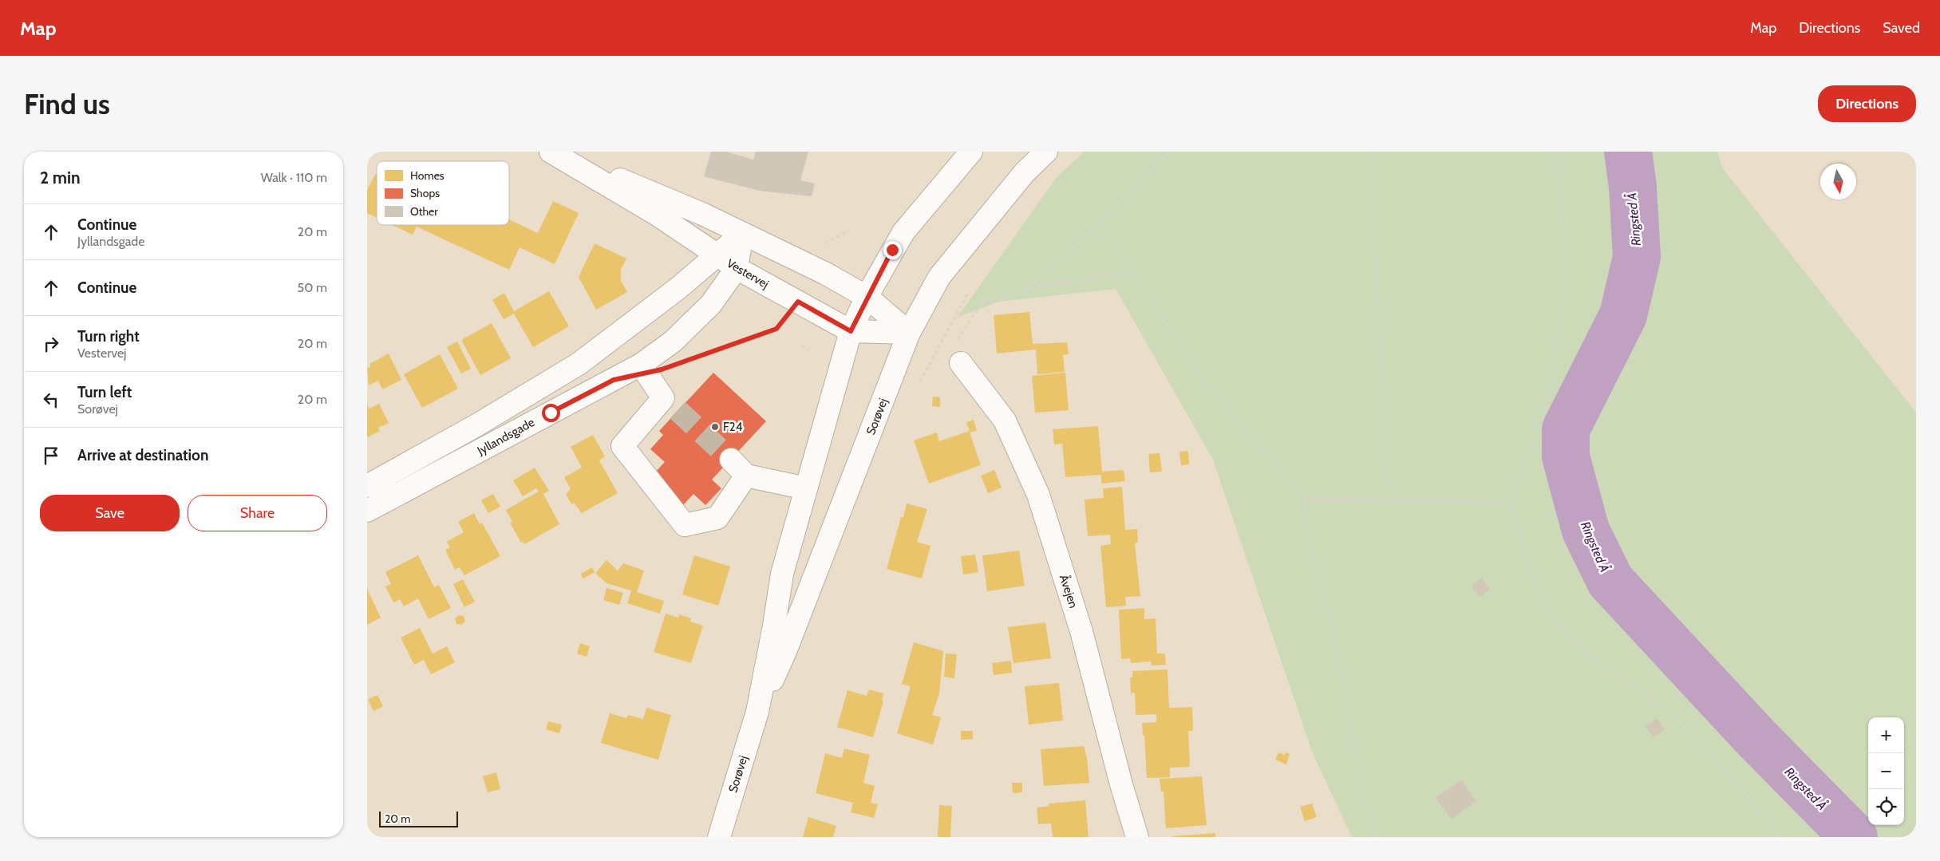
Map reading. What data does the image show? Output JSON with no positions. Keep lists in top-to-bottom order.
{
  "streets": {
    "street": [
      "Vestervej",
      "Sorøvej",
      "Jyllandsgade",
      "Åvejen"
    ]
  },
  "crossings": [
    ["Vestervej", "Sorøvej"],
    ["Vestervej", "Jyllandsgade"]
  ],
  "water": ["Ringsted Å"],
  "places": ["F24"],
  "legend": ["Homes", "Shops", "Other"],
  "scale_bar": "20 m",
  "north": "bottom",
  "page": {
    "header": "Map",
    "nav": ["Map", "Directions", "Saved"],
    "buttons": [
      "Directions",
      ["Save", "Share"]
    ],
    "title": "Find us",
    "heading": ["2 min", "Walk · 110 m"],
    "list": [
      ["Continue", "Jyllandsgade", "20 m"],
      ["Continue", "50 m"],
      ["Turn right", "Vestervej", "20 m"],
      ["Turn left", "Sorøvej", "20 m"],
      "Arrive at destination"
    ],
    "map_buttons": ["+", "−"],
    "scale": "20 m"
  }
}
